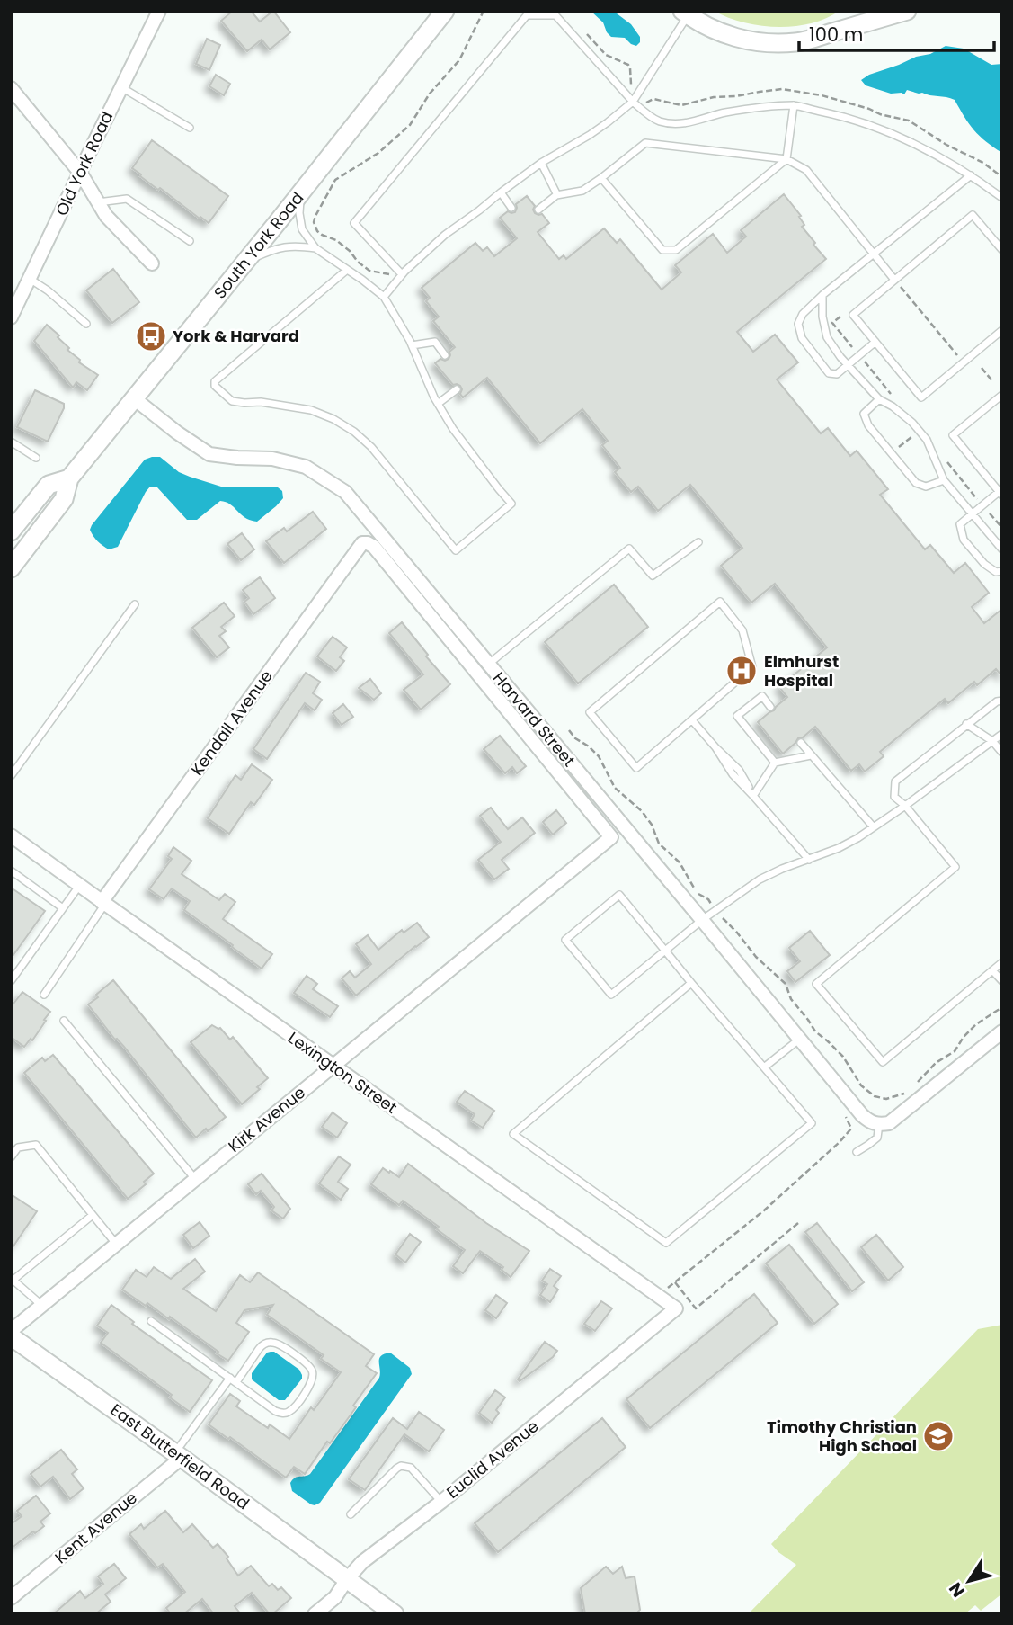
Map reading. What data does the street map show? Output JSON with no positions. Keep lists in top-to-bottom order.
{
  "streets": {
    "main road": ["South York Road", "East Butterfield Road"],
    "street": [
      "Old York Road",
      "Harvard Street",
      "Kendall Avenue",
      "Lexington Street",
      "Kirk Avenue",
      "Euclid Avenue",
      "Kent Avenue"
    ]
  },
  "crossings": [
    ["South York Road", "Harvard Street"],
    ["Harvard Street", "Kendall Avenue"],
    ["Harvard Street", "Kirk Avenue"],
    ["Kendall Avenue", "Lexington Street"],
    ["Lexington Street", "Kirk Avenue"],
    ["Lexington Street", "Euclid Avenue"],
    ["East Butterfield Road", "Euclid Avenue"],
    ["East Butterfield Road", "Kent Avenue"]
  ],
  "places": {
    "bus stop": ["York & Harvard"],
    "hospital": ["Elmhurst Hospital"],
    "school or university": ["Timothy Christian High School"]
  },
  "scale_bar": "100 m",
  "north": "bottom left"
}
